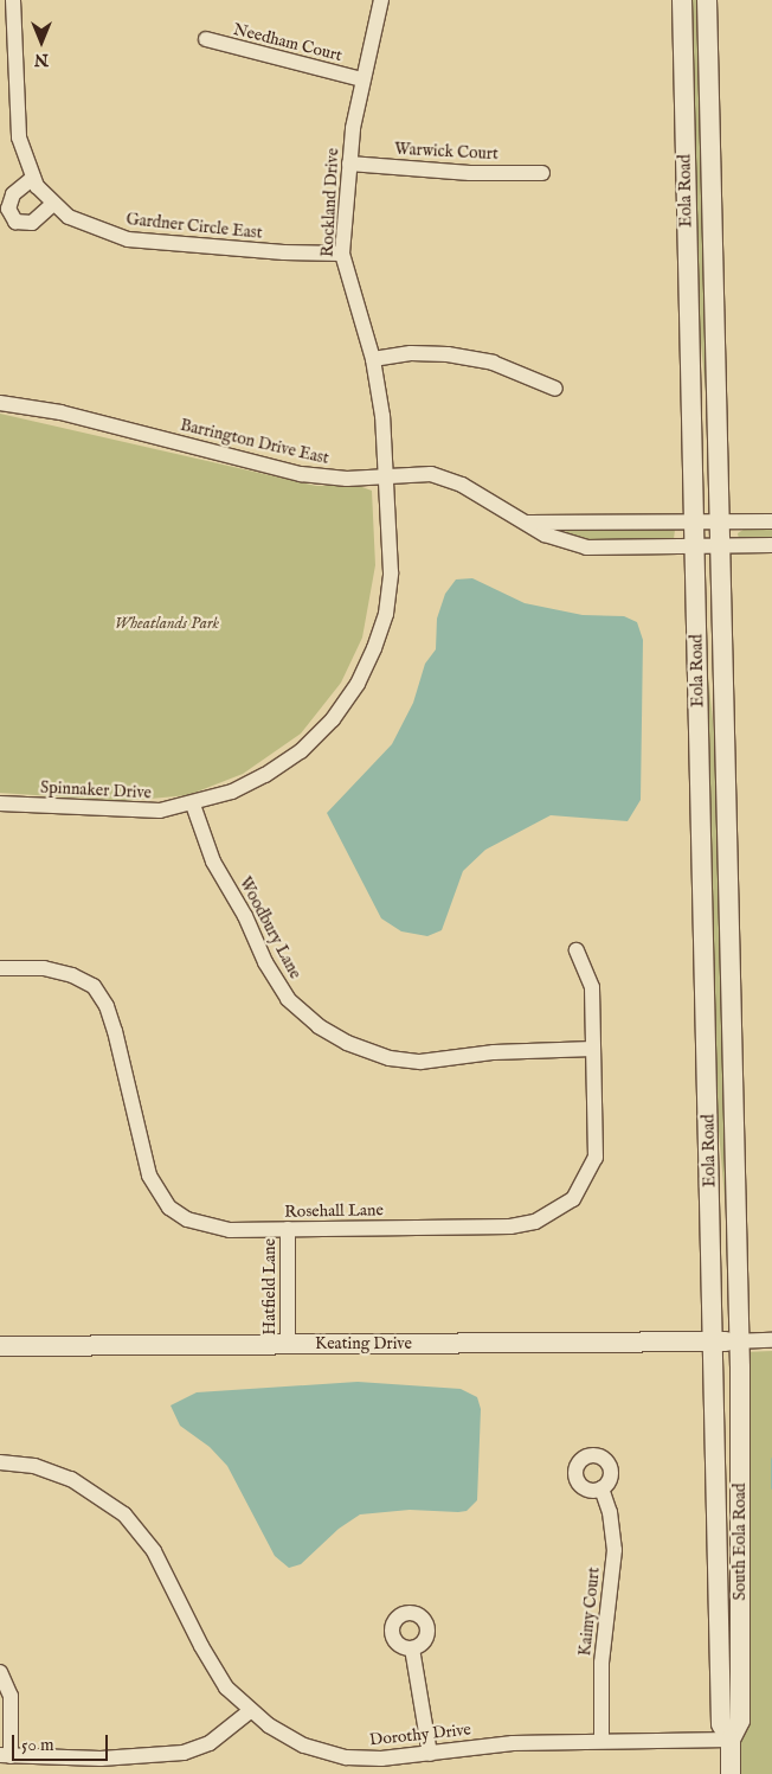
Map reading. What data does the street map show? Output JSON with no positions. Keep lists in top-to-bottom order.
{
  "streets": {
    "street": [
      "Needham Court",
      "Warwick Court",
      "Eola Road",
      "Rockland Drive",
      "Gardner Circle East",
      "Barrington Drive East",
      "Spinnaker Drive",
      "Woodbury Lane",
      "Rosehall Lane",
      "Hatfield Lane",
      "Keating Drive",
      "South Eola Road",
      "Kaimy Court",
      "Dorothy Drive"
    ]
  },
  "crossings": [
    ["Needham Court", "Rockland Drive"],
    ["Warwick Court", "Rockland Drive"],
    ["Eola Road", "Barrington Drive East"],
    ["Eola Road", "Keating Drive"],
    ["Eola Road", "South Eola Road"],
    ["Rockland Drive", "Gardner Circle East"],
    ["Rockland Drive", "Barrington Drive East"],
    ["Rockland Drive", "Spinnaker Drive"],
    ["Barrington Drive East", "Spinnaker Drive"],
    ["Spinnaker Drive", "Woodbury Lane"],
    ["Woodbury Lane", "Rosehall Lane"],
    ["Rosehall Lane", "Hatfield Lane"],
    ["Hatfield Lane", "Keating Drive"],
    ["Keating Drive", "South Eola Road"],
    ["South Eola Road", "Dorothy Drive"],
    ["Kaimy Court", "Dorothy Drive"]
  ],
  "parks": ["Wheatlands Park"],
  "scale_bar": "50 m",
  "north": "bottom"
}
